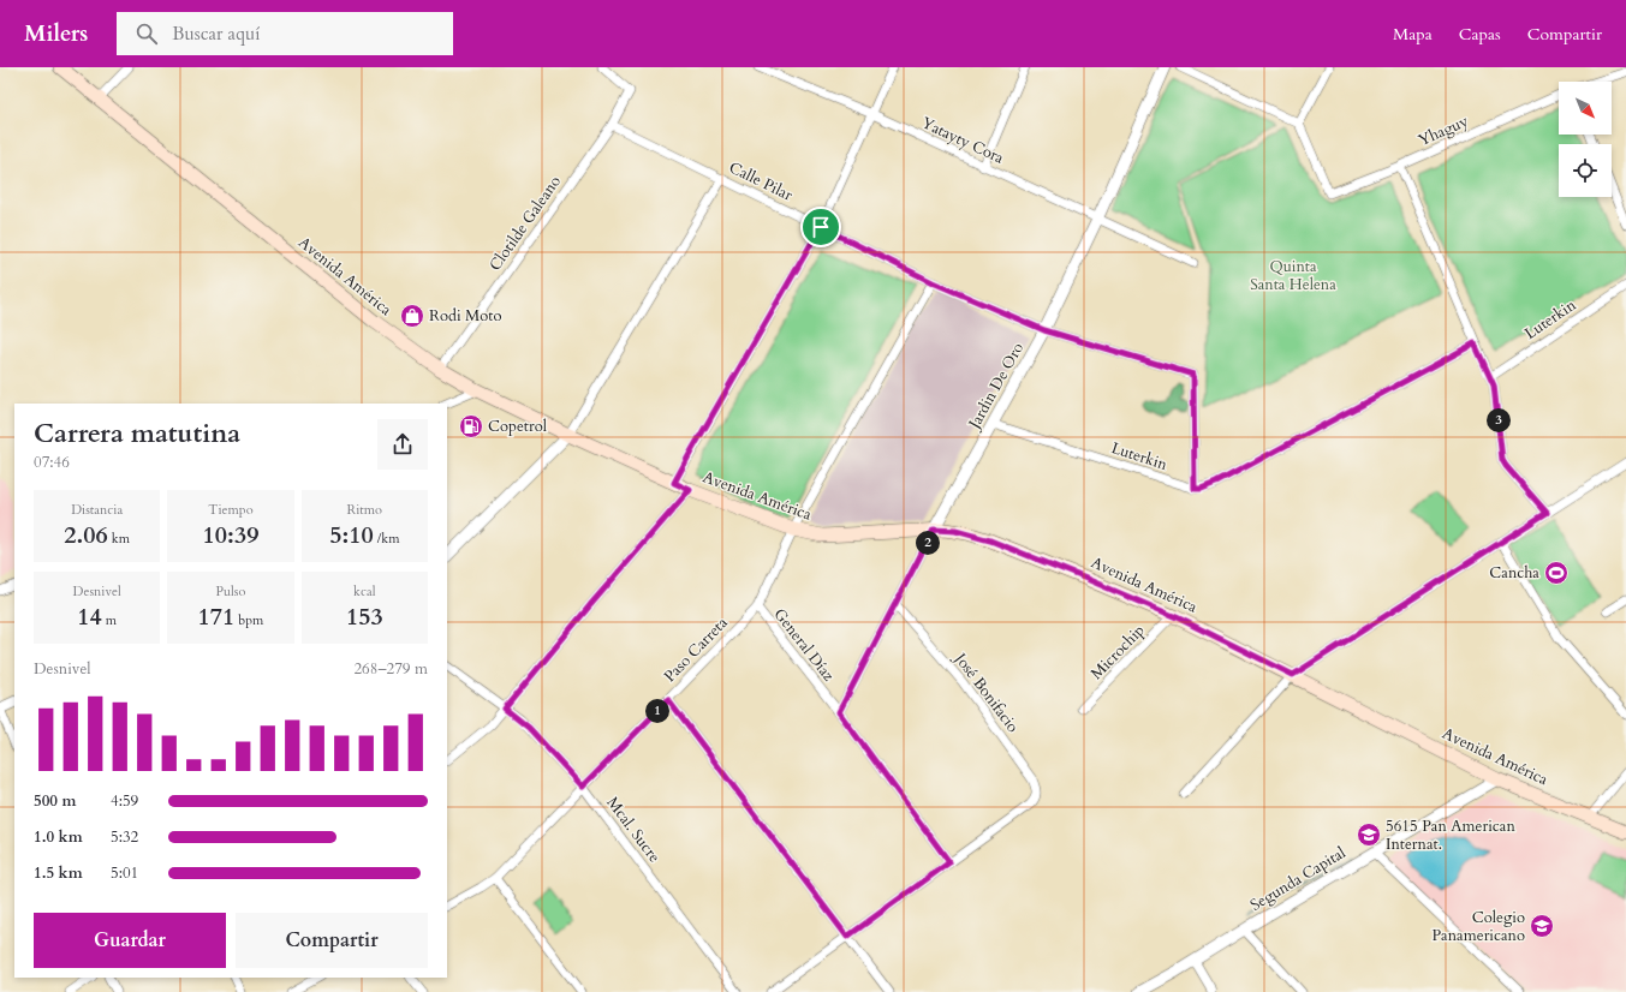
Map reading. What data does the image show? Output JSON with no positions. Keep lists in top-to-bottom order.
{
  "streets": {
    "main road": ["Avenida América"],
    "street": [
      "Yhaguy",
      "Yatayty Cora",
      "Calle Pilar",
      "Clotilde Galeano",
      "Luterkin",
      "Jardin De Oro",
      "General Díaz",
      "Paso Carreta",
      "Microchip",
      "José Bonifacio",
      "Mcal. Sucre",
      "Segunda Capital"
    ]
  },
  "crossings": [
    ["Yatayty Cora", "Jardin De Oro"],
    ["Calle Pilar", "Clotilde Galeano"],
    ["Calle Pilar", "Luterkin"],
    ["Calle Pilar", "Jardin De Oro"],
    ["Calle Pilar", "Paso Carreta"],
    ["Clotilde Galeano", "Avenida América"],
    ["Avenida América", "Jardin De Oro"],
    ["Avenida América", "Paso Carreta"],
    ["Avenida América", "Microchip"],
    ["Avenida América", "Segunda Capital"],
    ["Luterkin", "Jardin De Oro"],
    ["Jardin De Oro", "General Díaz"],
    ["Jardin De Oro", "José Bonifacio"],
    ["General Díaz", "Paso Carreta"],
    ["General Díaz", "José Bonifacio"],
    ["Paso Carreta", "Mcal. Sucre"]
  ],
  "parks": ["Quinta Santa Helena"],
  "places": {
    "shop": ["Rodi Moto"],
    "fuel station": ["Copetrol"],
    "sports": ["Cancha"],
    "school or university": ["5615 Pan American Internat.", "Colegio Panamericano"]
  },
  "north": "bottom right",
  "page": {
    "header": "Milers",
    "search": "Buscar aquí",
    "nav": ["Mapa", "Capas", "Compartir"],
    "heading": ["Carrera matutina", "07:46"],
    "pins": ["3", "2", "1"],
    "stats": [
      ["Distancia", "2.06 km"],
      ["Tiempo", "10:39"],
      ["Ritmo", "5:10 /km"],
      ["Desnivel", "14 m"],
      ["Pulso", "171 bpm"],
      ["kcal", "153"]
    ],
    "chart": ["Desnivel", "268–279 m"],
    "list": [
      {
        "name": "500 m",
        "note": "4:59"
      },
      {
        "name": "1.0 km",
        "note": "5:32"
      },
      {
        "name": "1.5 km",
        "note": "5:01"
      }
    ],
    "buttons": ["Guardar", "Compartir"]
  }
}
